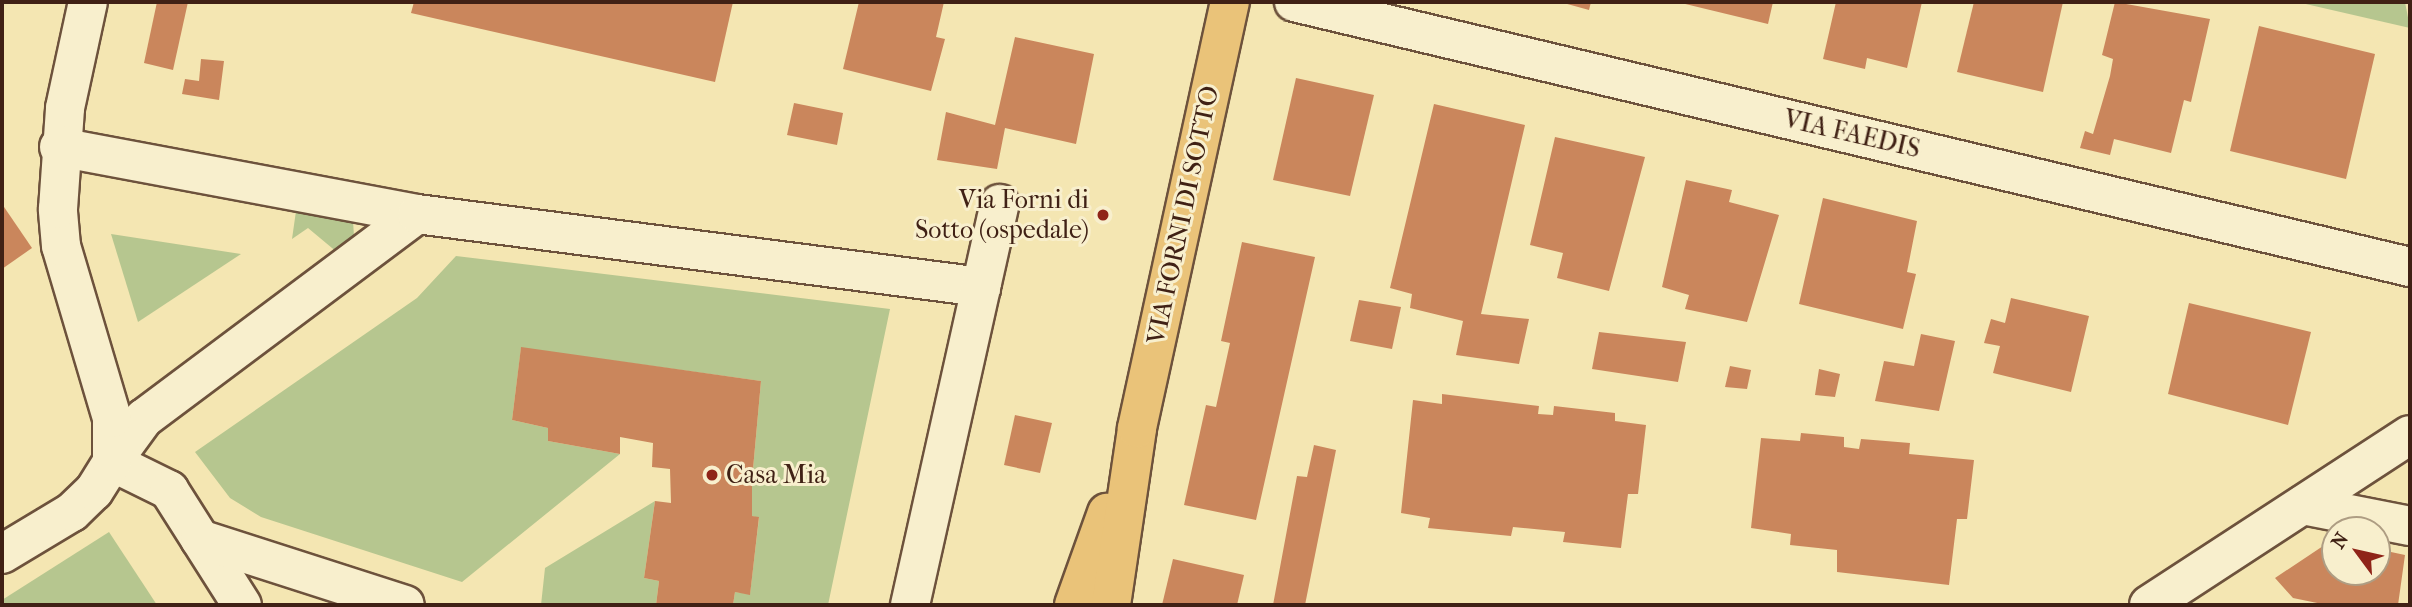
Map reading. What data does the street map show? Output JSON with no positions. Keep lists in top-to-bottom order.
{
  "streets": {
    "main road": ["VIA FORNI DI SOTTO"],
    "street": ["VIA FAEDIS"]
  },
  "places": ["Via Forni di Sotto (ospedale)", "Casa Mia"],
  "north": "top left"
}
